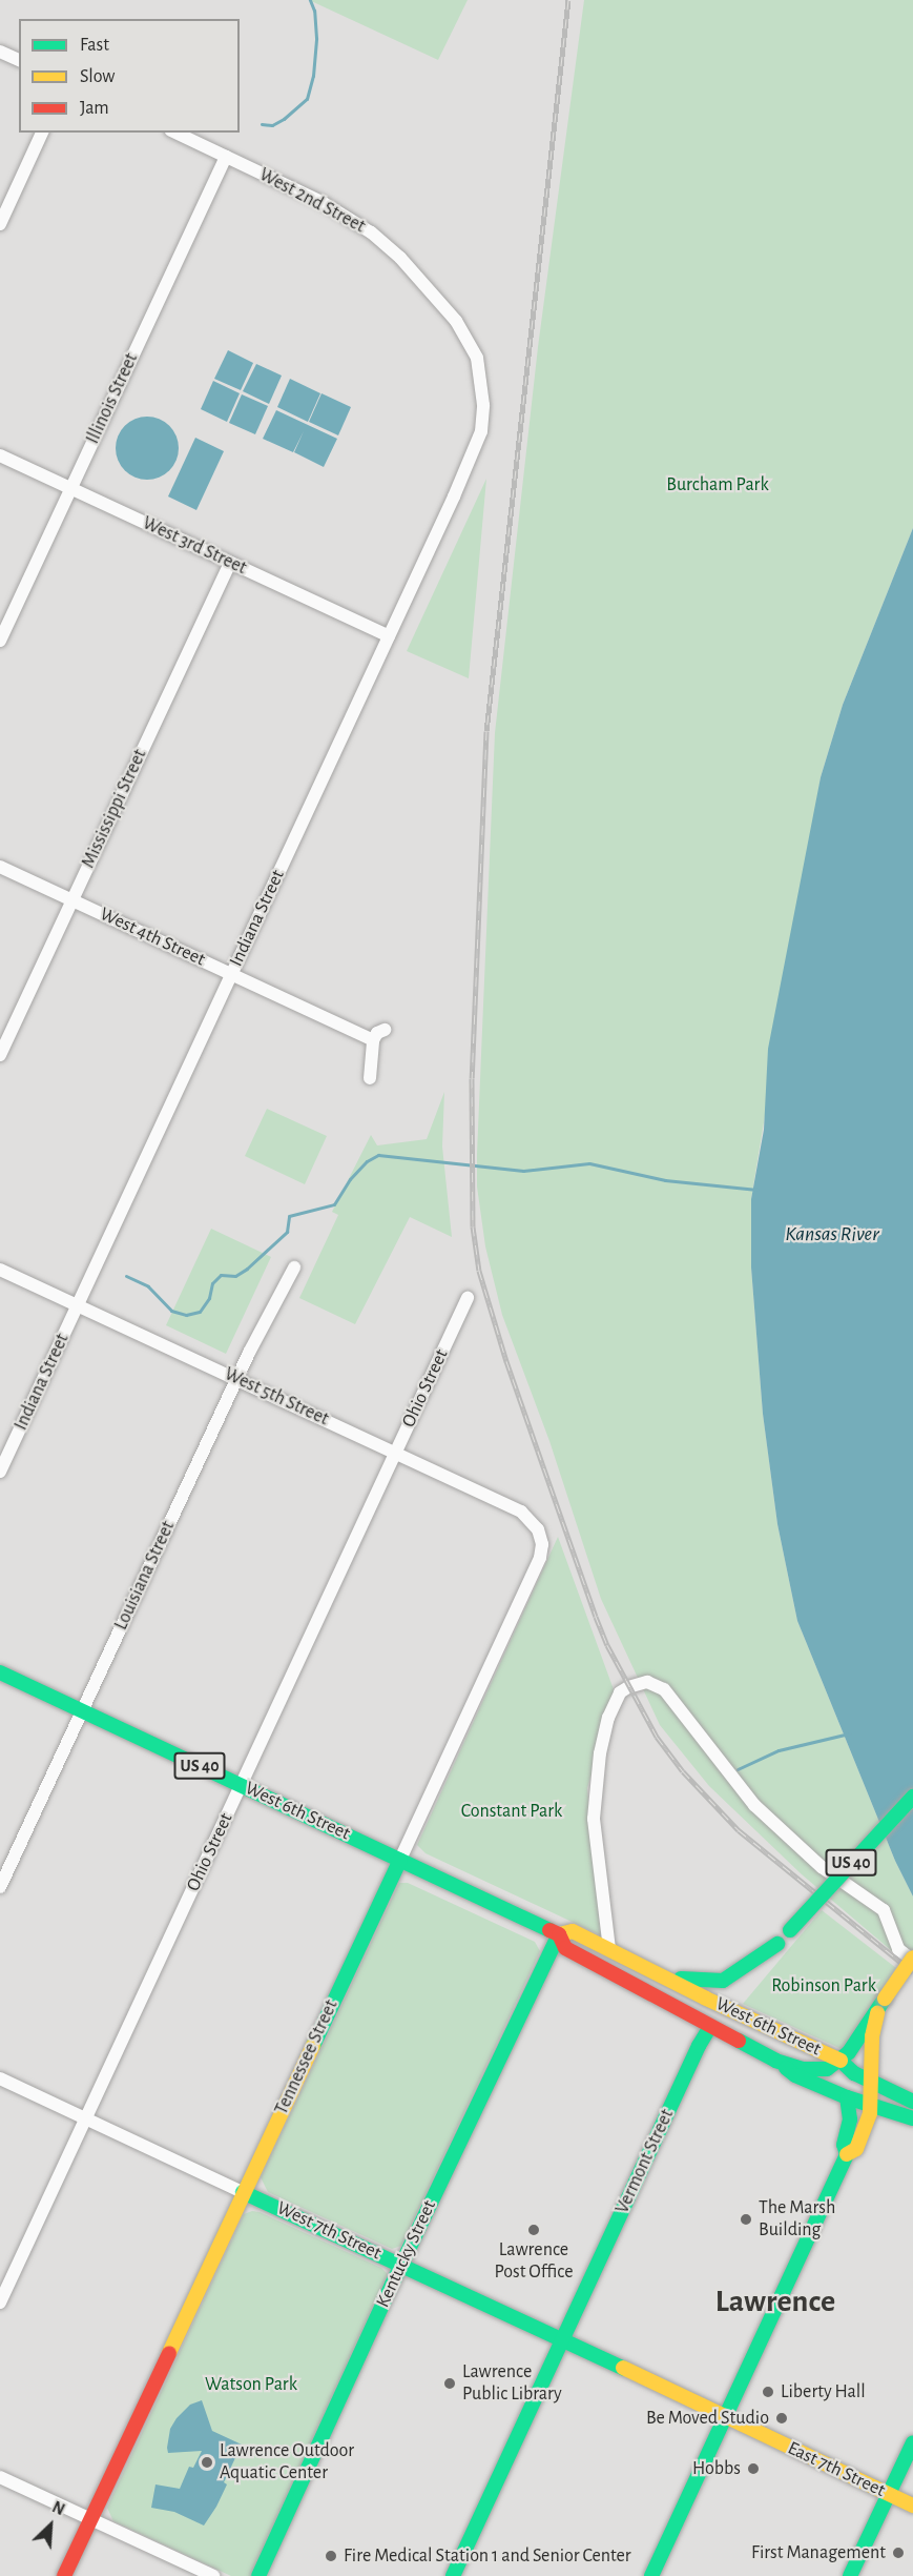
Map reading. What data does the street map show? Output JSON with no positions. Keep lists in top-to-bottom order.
{
  "streets": {
    "main road": [
      "US 40",
      "West 6th Street",
      "Tennessee Street",
      "Vermont Street",
      "West 7th Street",
      "Kentucky Street",
      "East 7th Street"
    ],
    "street": [
      "West 2nd Street",
      "Illinois Street",
      "West 3rd Street",
      "Mississippi Street",
      "Indiana Street",
      "West 4th Street",
      "Ohio Street",
      "West 5th Street",
      "Louisiana Street"
    ]
  },
  "crossings": [
    ["West 2nd Street", "Illinois Street"],
    ["West 2nd Street", "Indiana Street"],
    ["Illinois Street", "West 3rd Street"],
    ["West 3rd Street", "Mississippi Street"],
    ["West 3rd Street", "Indiana Street"],
    ["Mississippi Street", "West 4th Street"],
    ["Indiana Street", "West 4th Street"],
    ["Indiana Street", "West 5th Street"],
    ["Ohio Street", "West 5th Street"],
    ["Ohio Street", "West 6th Street"],
    ["Ohio Street", "West 7th Street"],
    ["West 5th Street", "Louisiana Street"],
    ["West 5th Street", "Tennessee Street"],
    ["Louisiana Street", "West 6th Street"],
    ["US 40", "West 6th Street"],
    ["US 40", "Vermont Street"],
    ["West 6th Street", "Tennessee Street"],
    ["West 6th Street", "Vermont Street"],
    ["West 6th Street", "Kentucky Street"],
    ["Tennessee Street", "West 7th Street"],
    ["Vermont Street", "West 7th Street"],
    ["West 7th Street", "Kentucky Street"],
    ["West 7th Street", "East 7th Street"]
  ],
  "districts": ["Lawrence"],
  "water": ["Kansas River"],
  "parks": [
    "Burcham Park",
    "Constant Park",
    "Robinson Park",
    "Watson Park"
  ],
  "places": [
    "The Marsh Building",
    "Lawrence Post Office",
    "Lawrence Public Library",
    "Liberty Hall",
    "Be Moved Studio",
    "Lawrence Outdoor Aquatic Center",
    "Hobbs",
    "First Management",
    "Fire Medical Station 1 and Senior Center"
  ],
  "legend": ["Fast", "Slow", "Jam"],
  "north": "top right"
}
